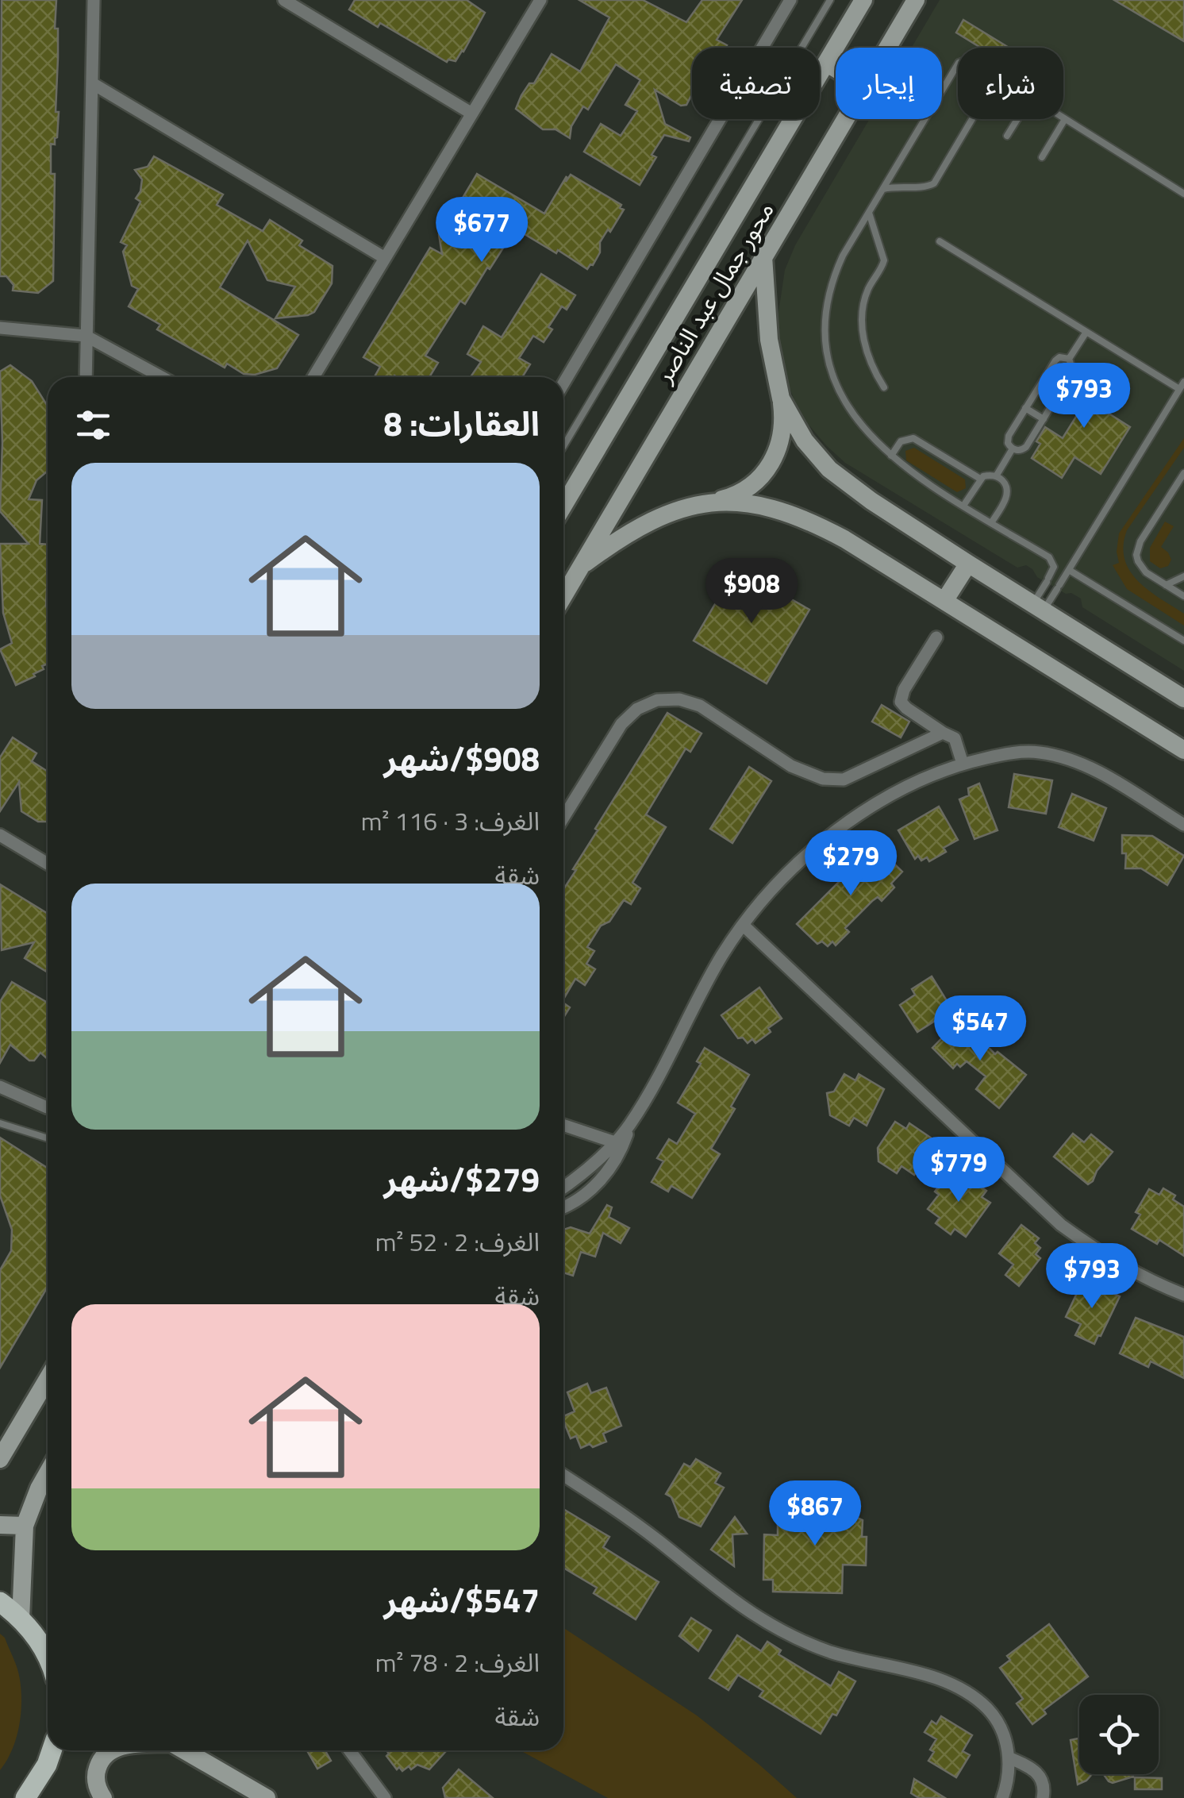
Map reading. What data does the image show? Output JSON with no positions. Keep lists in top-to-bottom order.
{
  "streets": {
    "main road": ["محور جمال عبد الناصر"]
  },
  "page": {
    "chip": ["شراء", "إيجار", "تصفية"],
    "price": [
      "$677",
      "$793",
      "$908",
      "$279",
      "$547",
      "$779",
      "$793",
      "$867"
    ],
    "heading": "العقارات: 8",
    "list": [
      {
        "name": "$908/شهر",
        "note": "الغرف: 3 · 116 m² · شقة"
      },
      {
        "name": "$279/شهر",
        "note": "الغرف: 2 · 52 m² · شقة"
      },
      {
        "name": "$547/شهر",
        "note": "الغرف: 2 · 78 m² · شقة"
      }
    ]
  }
}
